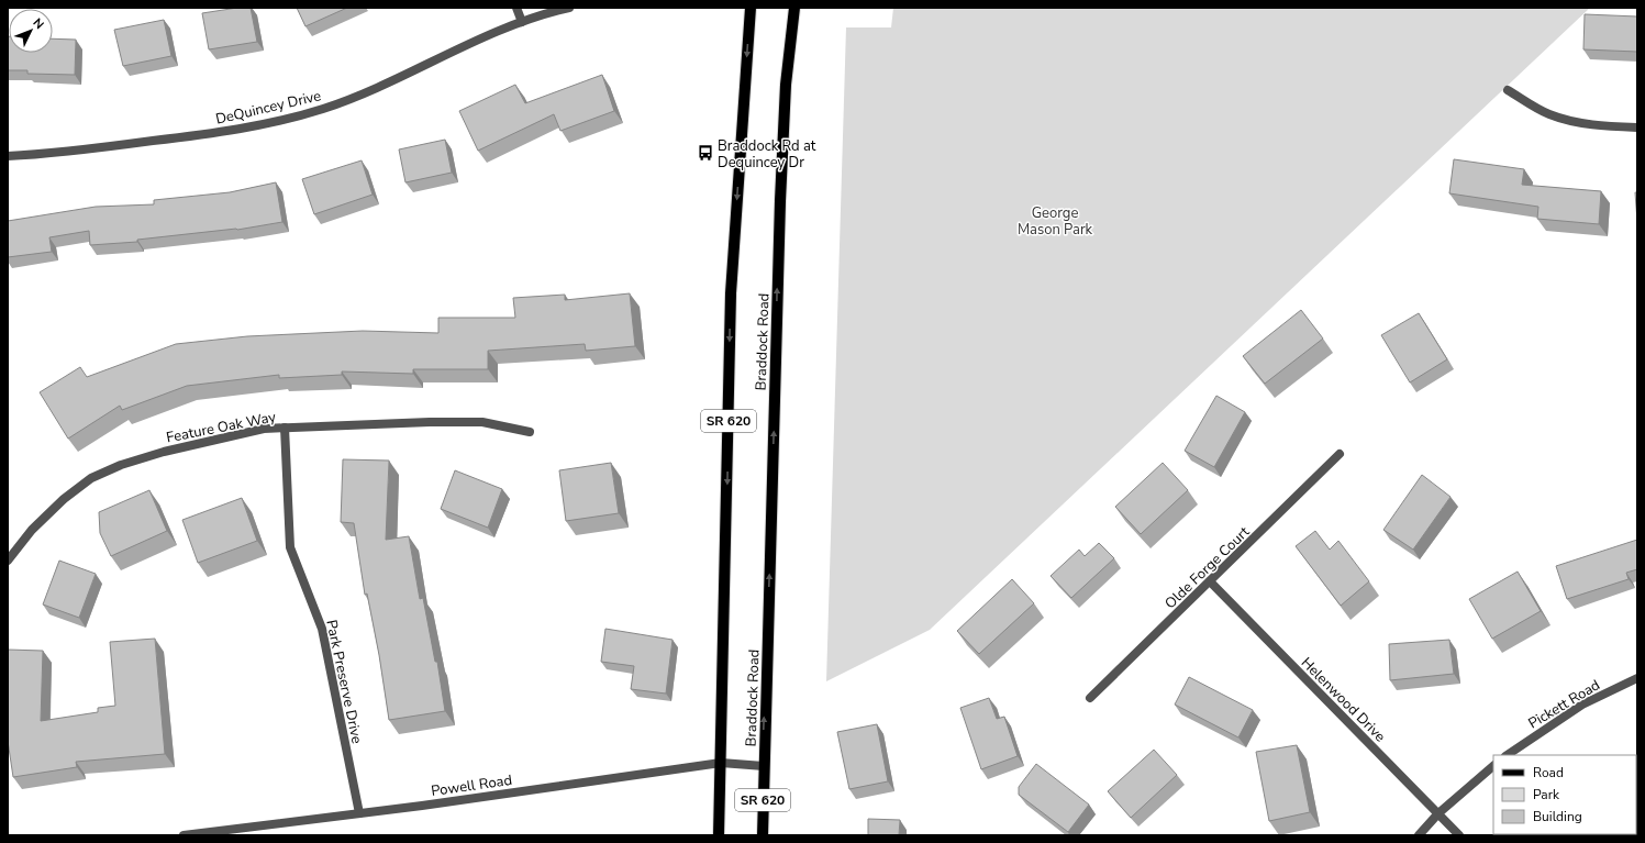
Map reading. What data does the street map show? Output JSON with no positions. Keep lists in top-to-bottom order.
{
  "streets": {
    "main road": ["Braddock Road", "SR 620"],
    "street": [
      "DeQuincey Drive",
      "Feature Oak Way",
      "Olde Forge Court",
      "Park Preserve Drive",
      "Helenwood Drive",
      "Pickett Road",
      "Powell Road"
    ]
  },
  "crossings": [
    ["Braddock Road", "Powell Road"],
    ["Feature Oak Way", "Park Preserve Drive"],
    ["Olde Forge Court", "Helenwood Drive"],
    ["Park Preserve Drive", "Powell Road"]
  ],
  "parks": ["George Mason Park"],
  "places": {
    "bus stop": ["Braddock Rd at Dequincey Dr"]
  },
  "legend": ["Road", "Park", "Building"],
  "north": "top right"
}
